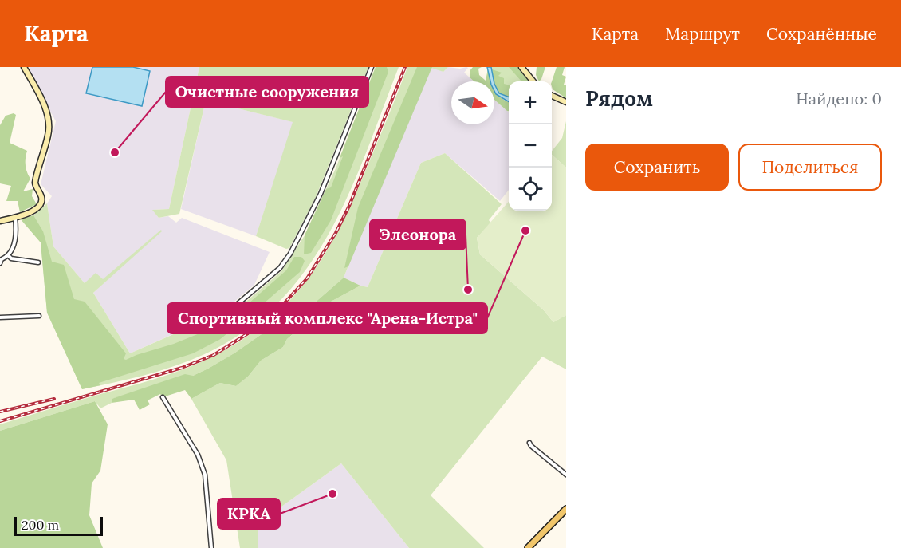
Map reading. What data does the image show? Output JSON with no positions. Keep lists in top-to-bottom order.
{
  "places": [
    "Очистные сооружения",
    "Спортивный комплекс \"Арена-Истра\"",
    "Элеонора",
    "КРКА"
  ],
  "scale_bar": "200 m",
  "north": "right",
  "page": {
    "header": "Карта",
    "nav": ["Карта", "Маршрут", "Сохранённые"],
    "heading": ["Рядом", "Найдено: 0"],
    "map_buttons": ["+", "−"],
    "buttons": ["Сохранить", "Поделиться"],
    "scale": "200 m"
  }
}
